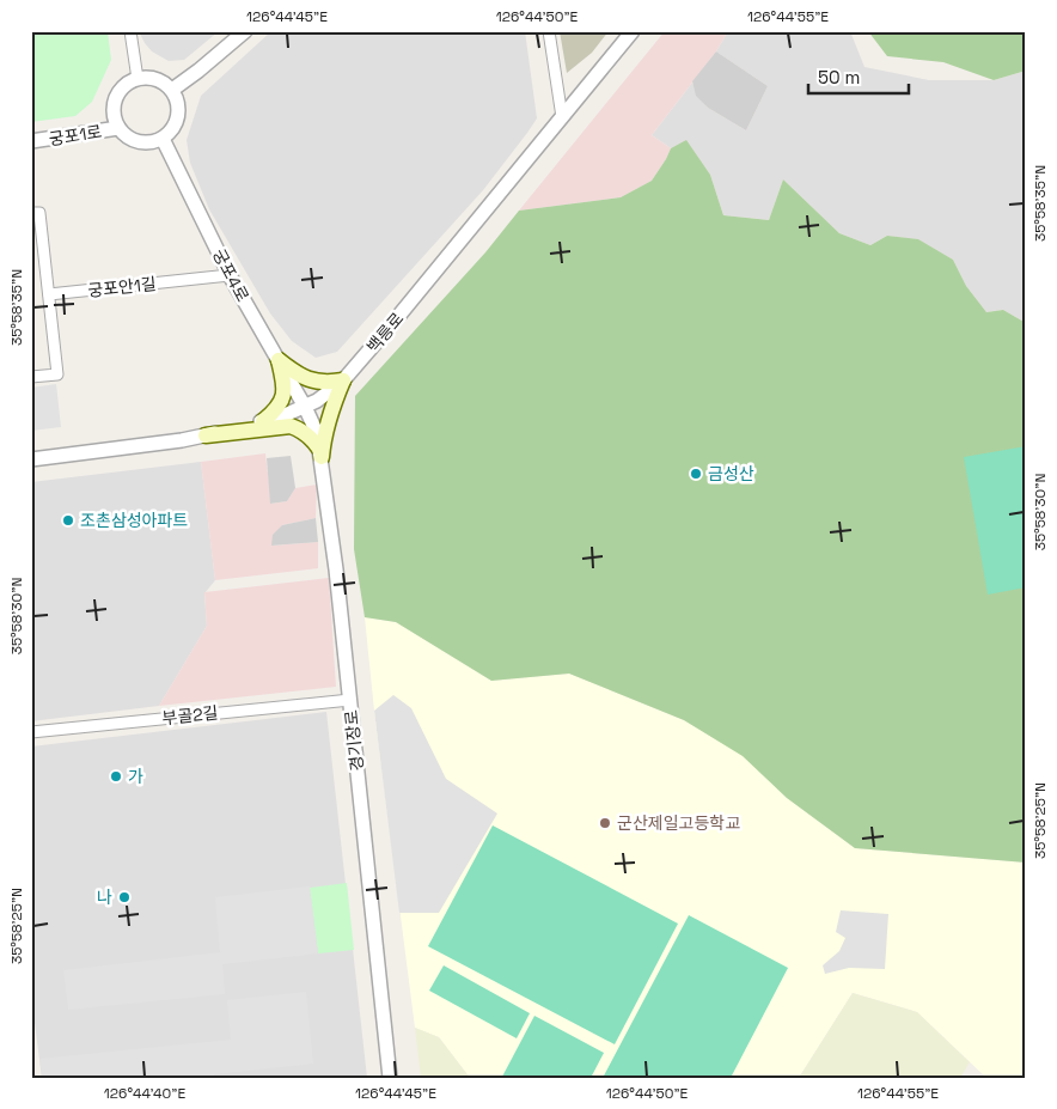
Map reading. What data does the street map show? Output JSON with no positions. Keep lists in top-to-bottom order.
{
  "streets": {
    "street": [
      "궁포1로",
      "궁포4로",
      "궁포안1길",
      "백릉로",
      "부골2길",
      "경기장로"
    ]
  },
  "crossings": [
    ["궁포1로", "궁포4로"],
    ["궁포4로", "궁포안1길"],
    ["궁포4로", "백릉로"],
    ["궁포4로", "경기장로"],
    ["백릉로", "경기장로"],
    ["부골2길", "경기장로"]
  ],
  "places": [
    "금성산",
    "조촌삼성아파트",
    "가",
    "군산제일고등학교",
    "나"
  ],
  "scale_bar": "50 m",
  "coordinates": [
    "126°44'45\"E",
    "126°44'50\"E",
    "126°44'55\"E",
    "35°58'35\"N",
    "35°58'30\"N",
    "35°58'25\"N",
    "126°44'40\"E"
  ]
}
